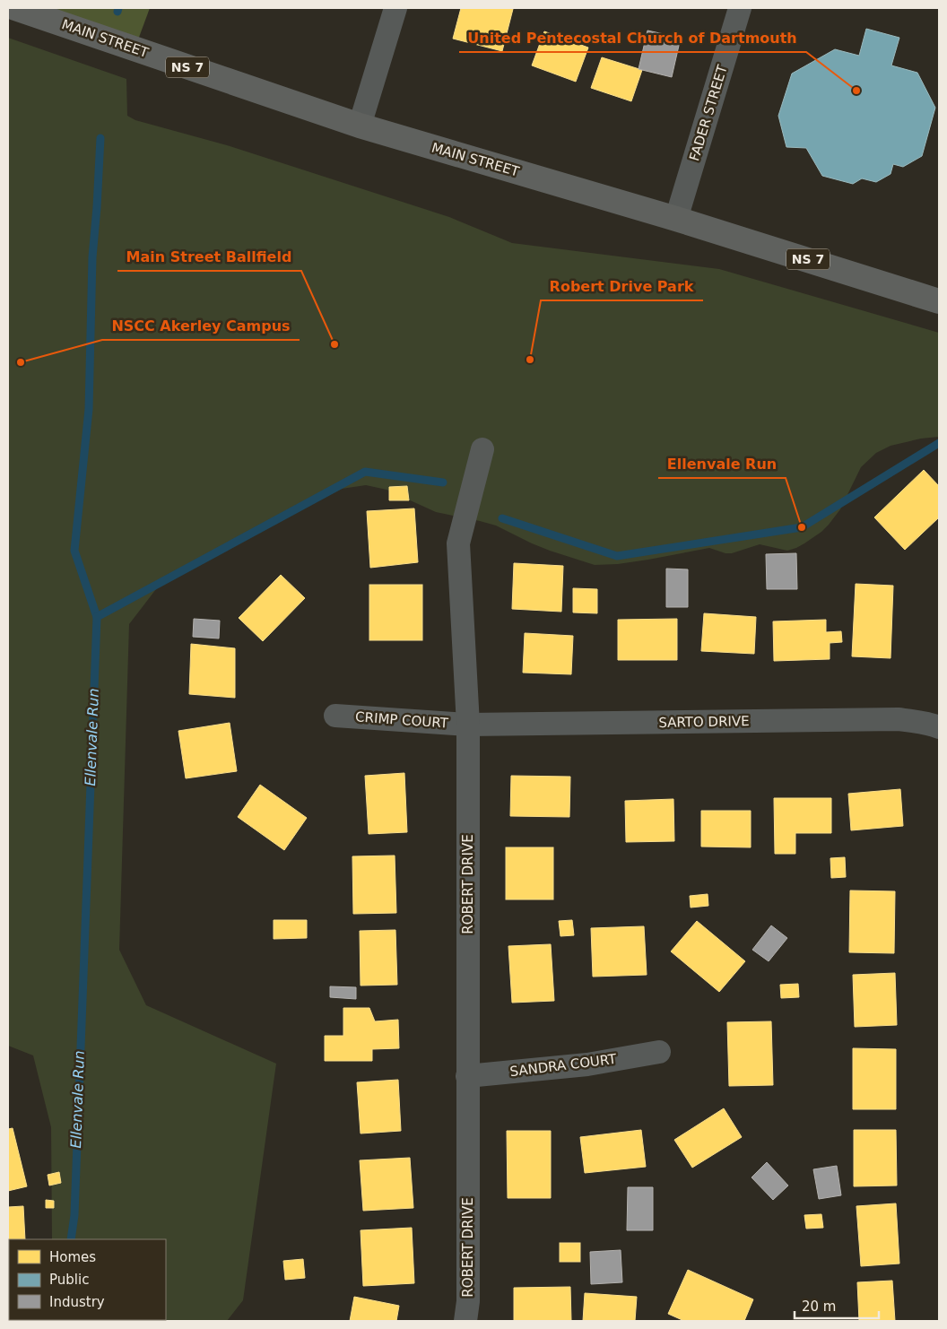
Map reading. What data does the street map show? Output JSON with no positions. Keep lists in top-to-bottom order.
{
  "streets": {
    "main road": ["MAIN STREET", "NS 7"],
    "street": [
      "FADER STREET",
      "CRIMP COURT",
      "SARTO DRIVE",
      "ROBERT DRIVE",
      "SANDRA COURT"
    ]
  },
  "crossings": [
    ["MAIN STREET", "FADER STREET"],
    ["CRIMP COURT", "SARTO DRIVE"],
    ["CRIMP COURT", "ROBERT DRIVE"],
    ["SARTO DRIVE", "ROBERT DRIVE"],
    ["ROBERT DRIVE", "SANDRA COURT"]
  ],
  "water": ["Ellenvale Run"],
  "places": [
    "United Pentecostal Church of Dartmouth",
    "Main Street Ballfield",
    "Robert Drive Park",
    "NSCC Akerley Campus",
    "Ellenvale Run"
  ],
  "legend": ["Homes", "Public", "Industry"],
  "scale_bar": "20 m"
}
